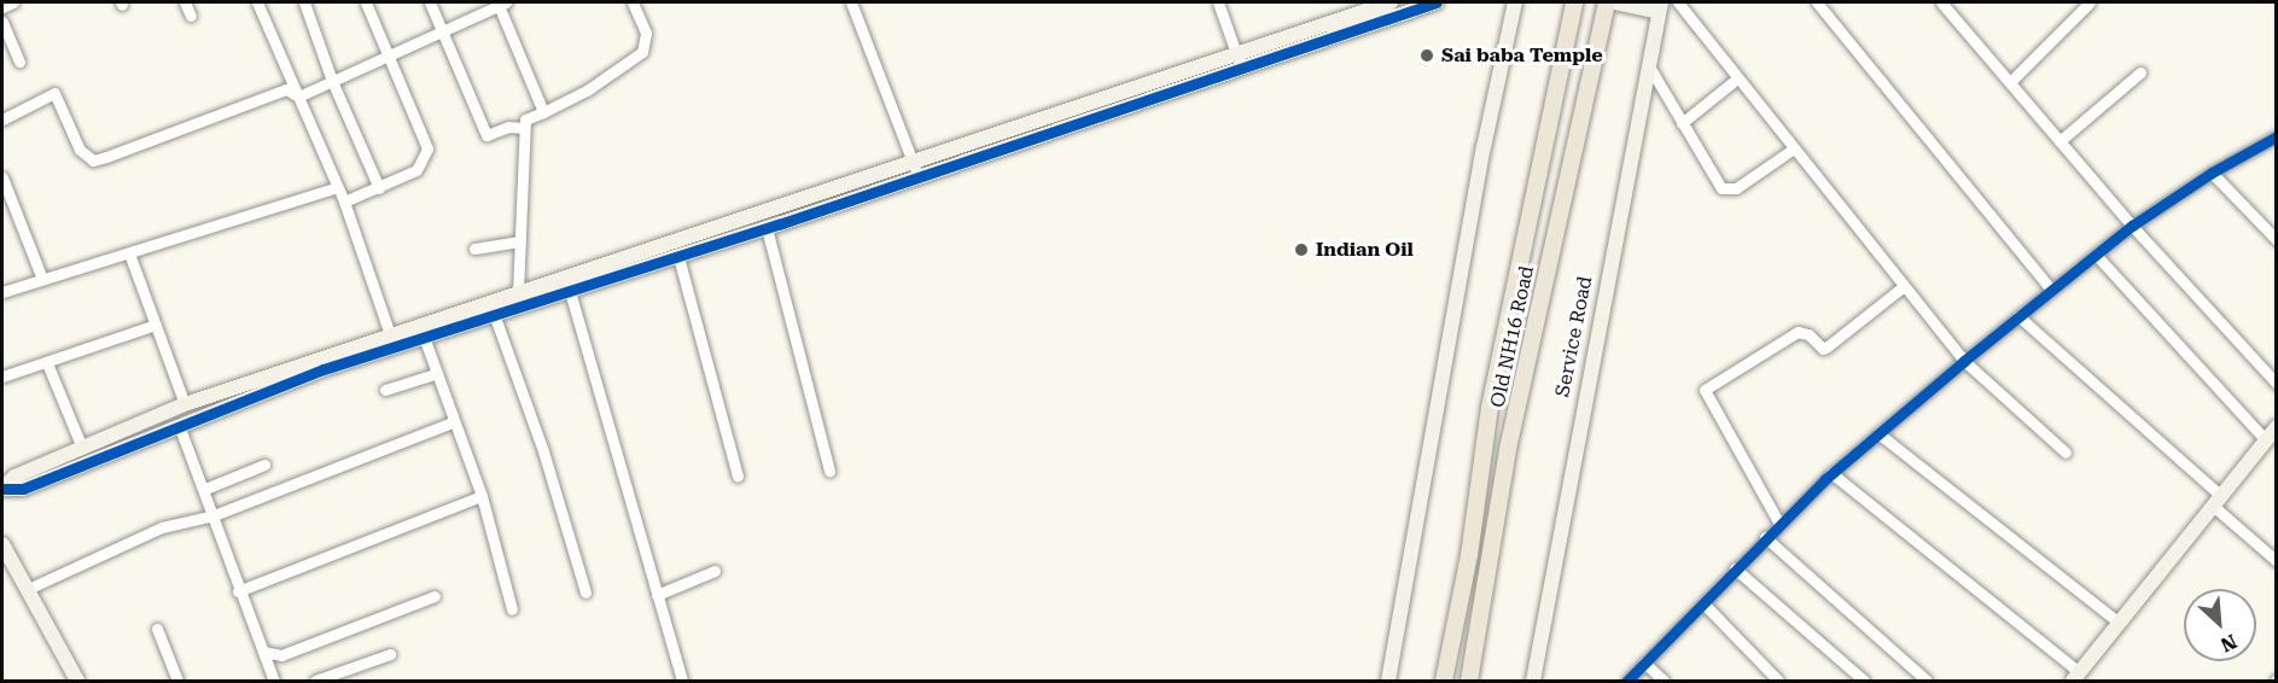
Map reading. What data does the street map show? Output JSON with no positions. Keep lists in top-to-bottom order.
{
  "streets": {
    "main road": ["Old NH16 Road"],
    "street": ["Service Road"]
  },
  "places": ["Sai baba Temple", "Indian Oil"],
  "north": "bottom right"
}
